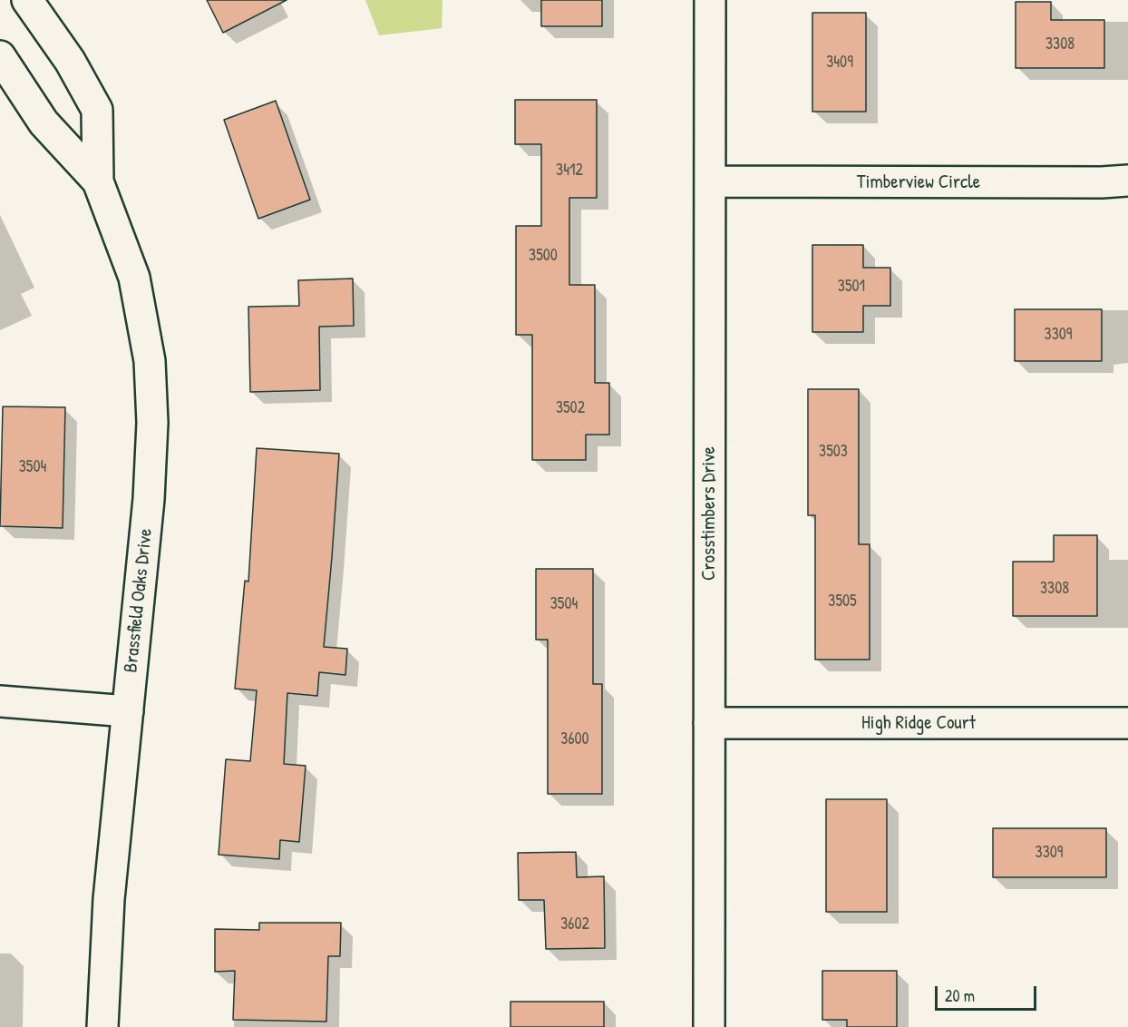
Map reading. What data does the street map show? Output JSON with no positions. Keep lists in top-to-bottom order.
{
  "streets": {
    "street": [
      "Timberview Circle",
      "Crosstimbers Drive",
      "Brassfield Oaks Drive",
      "High Ridge Court"
    ]
  },
  "crossings": [
    ["Timberview Circle", "Crosstimbers Drive"],
    ["Crosstimbers Drive", "High Ridge Court"]
  ],
  "house_numbers": [
    "3308",
    "3409",
    "3412",
    "3500",
    "3501",
    "3309",
    "3502",
    "3503",
    "3504",
    "3308",
    "3505",
    "3504",
    "3600",
    "3309",
    "3602"
  ],
  "scale_bar": "20 m"
}
